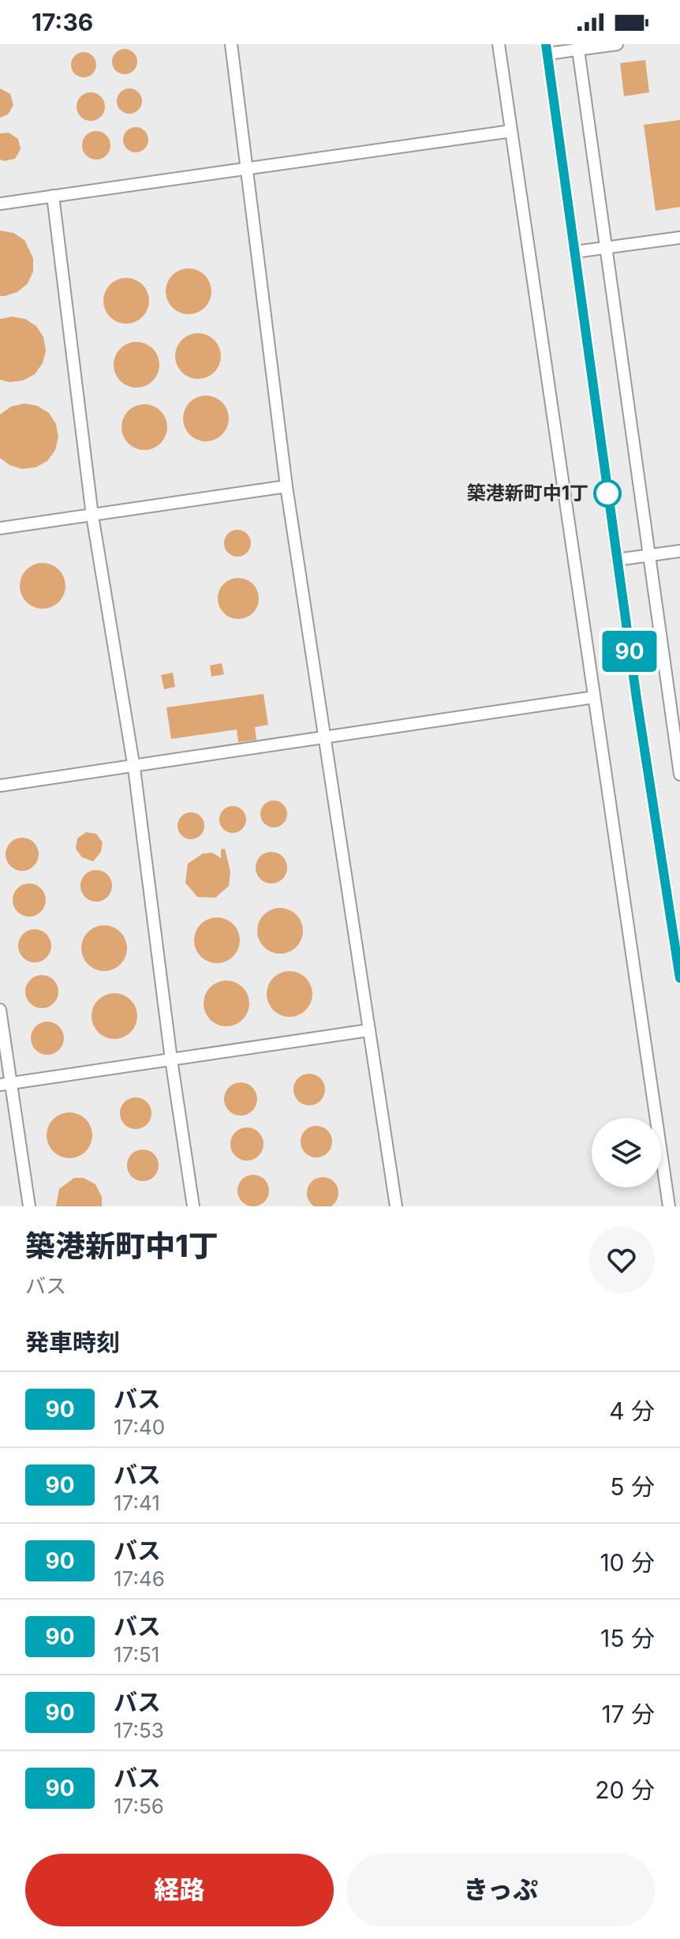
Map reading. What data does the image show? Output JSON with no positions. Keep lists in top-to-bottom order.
{
  "places": ["築港新町中1丁"],
  "lines": ["bus line 90"],
  "page": {
    "status": "17:36",
    "on_map": "90",
    "heading": [
      ["築港新町中1丁", "バス"],
      "発車時刻"
    ],
    "list": [
      {
        "mark": "90",
        "name": "バス",
        "note": "17:40",
        "value": "4 分"
      },
      {
        "mark": "90",
        "name": "バス",
        "note": "17:41",
        "value": "5 分"
      },
      {
        "mark": "90",
        "name": "バス",
        "note": "17:46",
        "value": "10 分"
      },
      {
        "mark": "90",
        "name": "バス",
        "note": "17:51",
        "value": "15 分"
      },
      {
        "mark": "90",
        "name": "バス",
        "note": "17:53",
        "value": "17 分"
      },
      {
        "mark": "90",
        "name": "バス",
        "note": "17:56",
        "value": "20 分"
      }
    ],
    "buttons": ["経路", "きっぷ"]
  }
}
